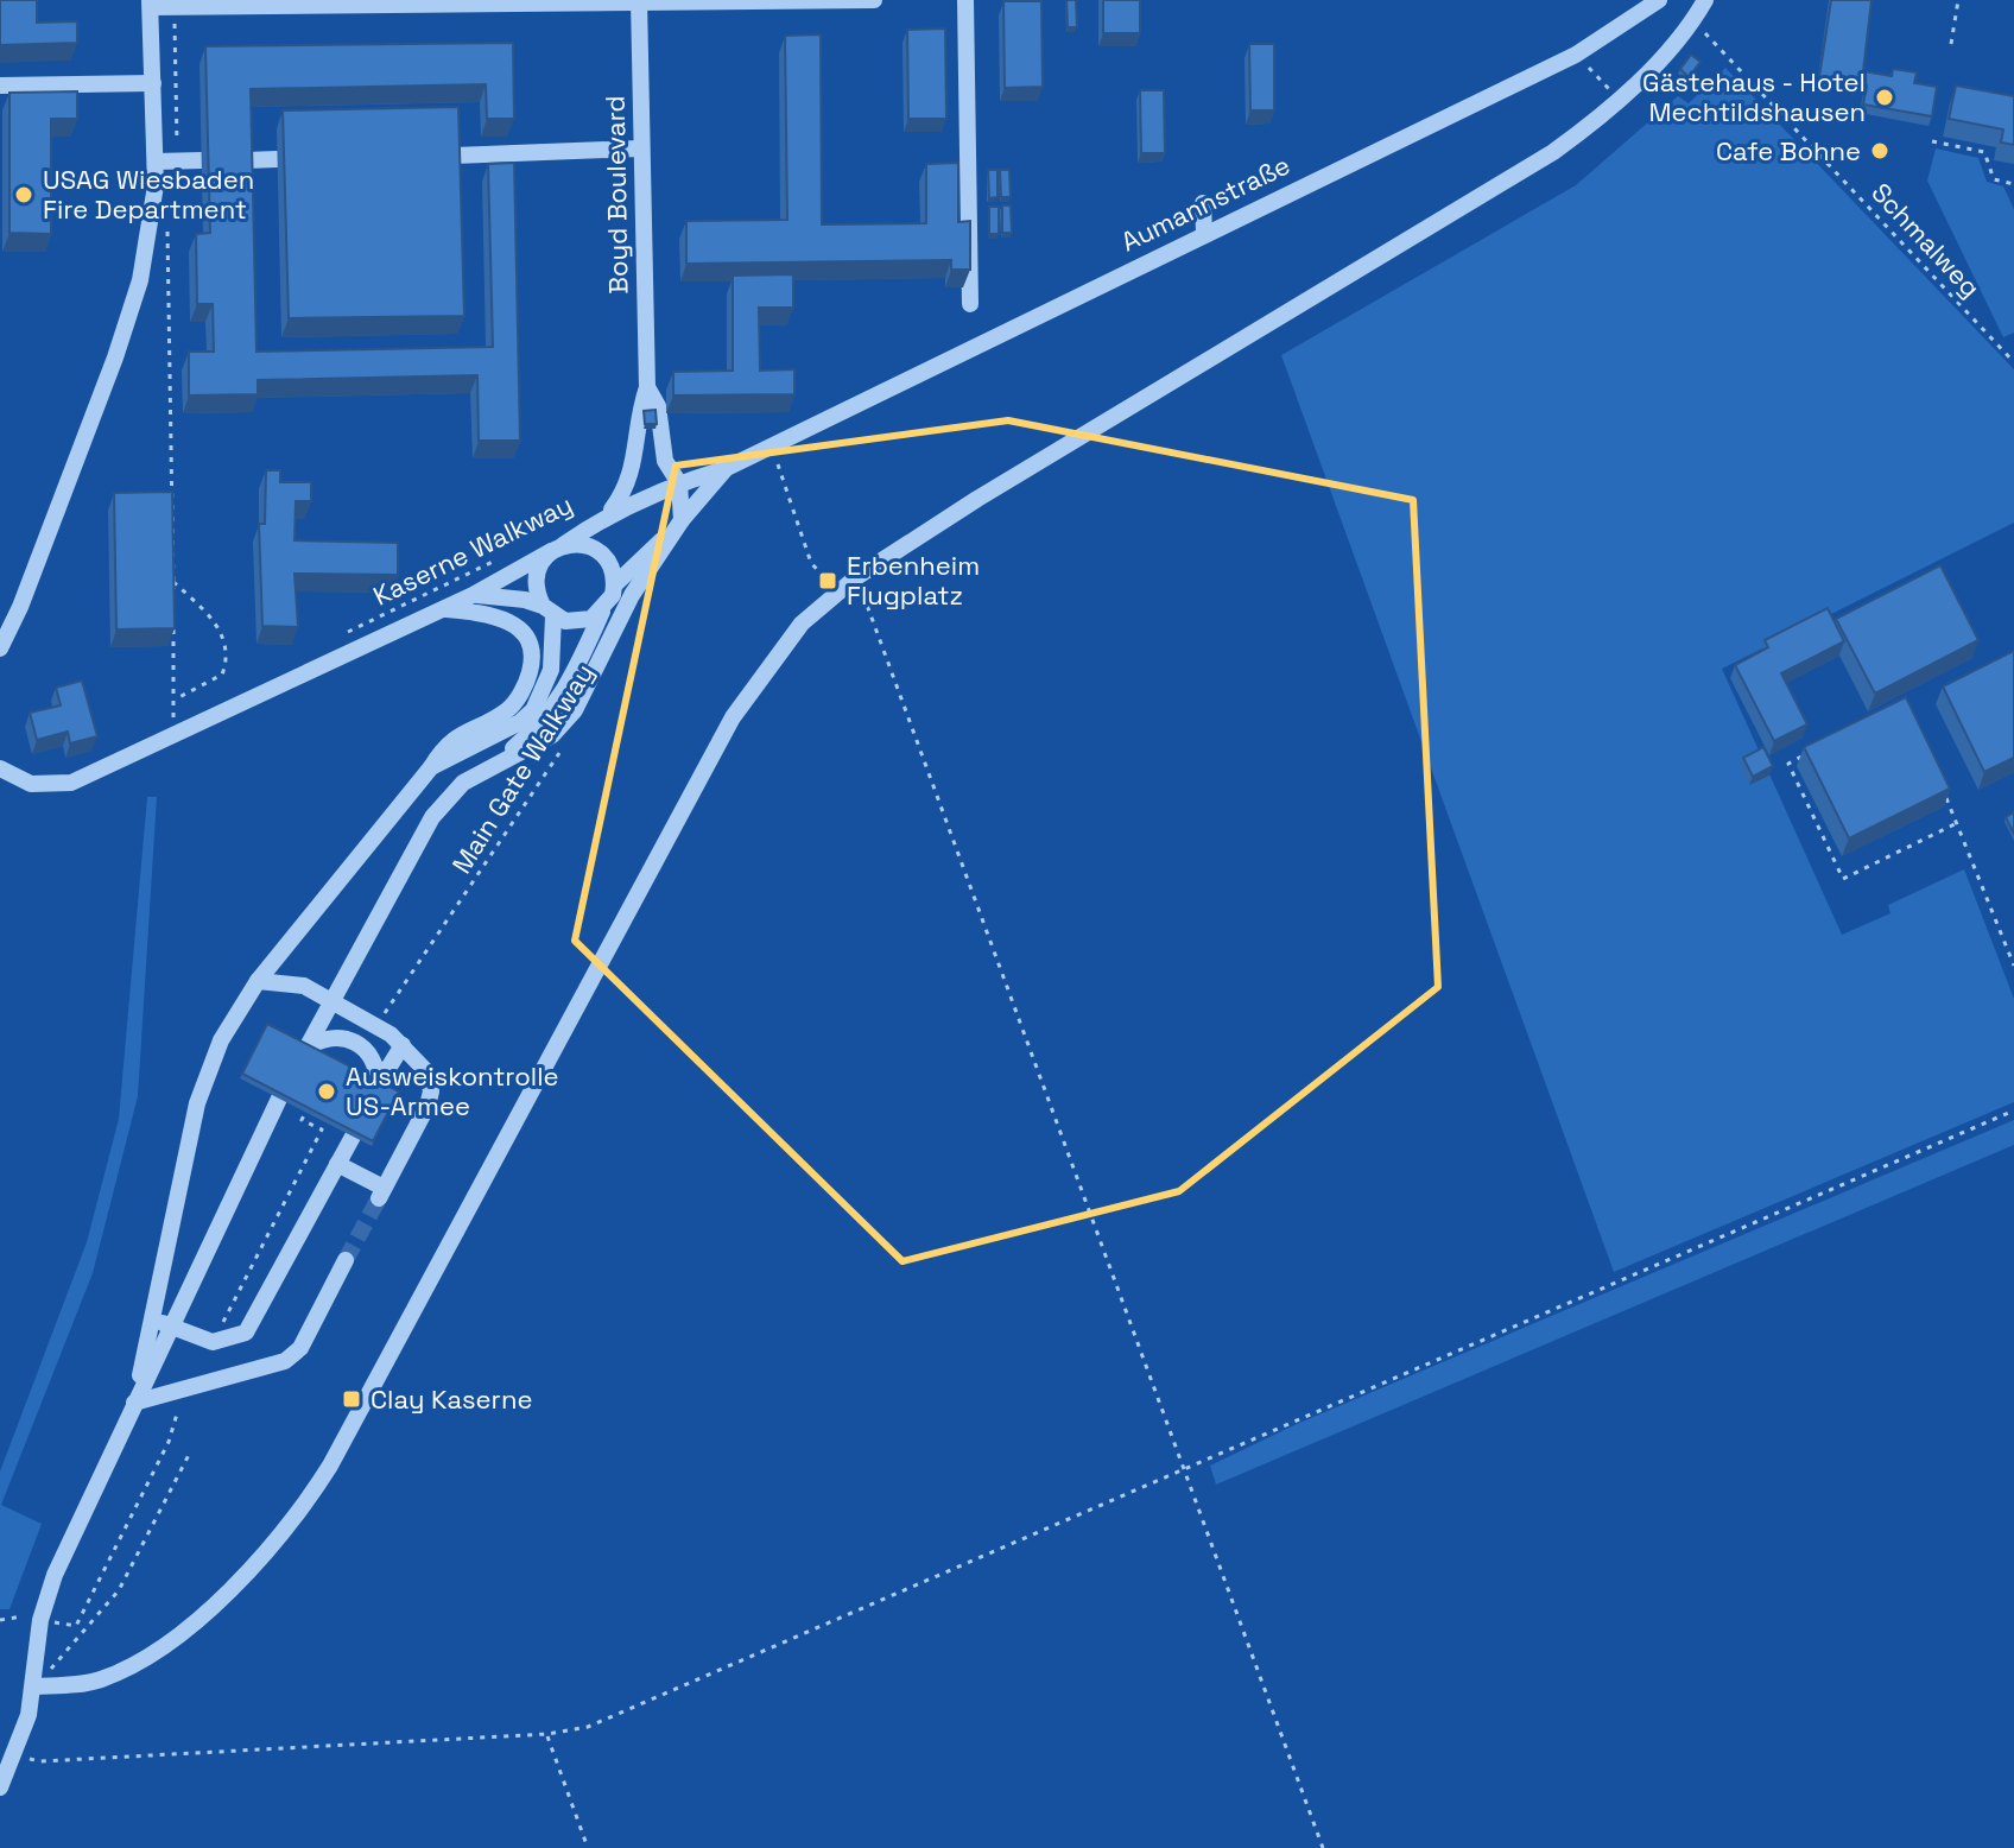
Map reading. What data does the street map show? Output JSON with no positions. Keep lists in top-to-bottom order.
{
  "streets": {
    "street": ["Boyd Boulevard", "Aumannstraße"],
    "path": ["Schmalweg", "Kaserne Walkway", "Main Gate Walkway"]
  },
  "crossings": [
    ["Boyd Boulevard", "Aumannstraße"]
  ],
  "places": {
    "other": [
      "Gästehaus - Hotel Mechtildshausen",
      "Cafe Bohne",
      "USAG Wiesbaden Fire Department",
      "Ausweiskontrolle US-Armee"
    ],
    "transit": ["Erbenheim Flugplatz", "Clay Kaserne"]
  }
}
